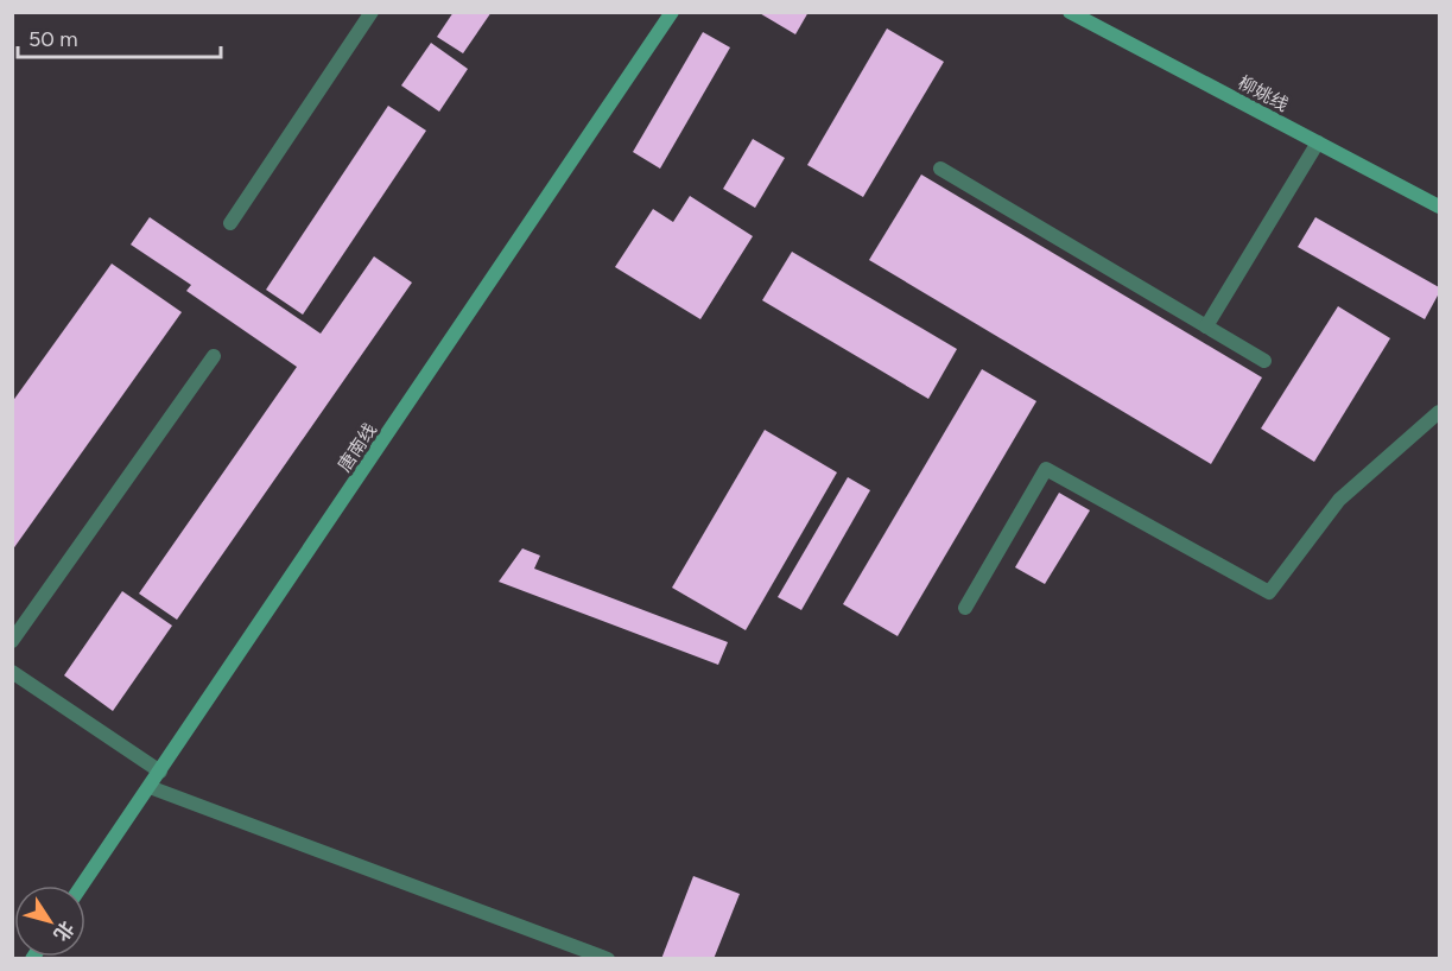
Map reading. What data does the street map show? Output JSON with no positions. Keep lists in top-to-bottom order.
{
  "streets": {
    "street": ["柳姚线", "唐南线"]
  },
  "scale_bar": "50 m",
  "north": "bottom right"
}
